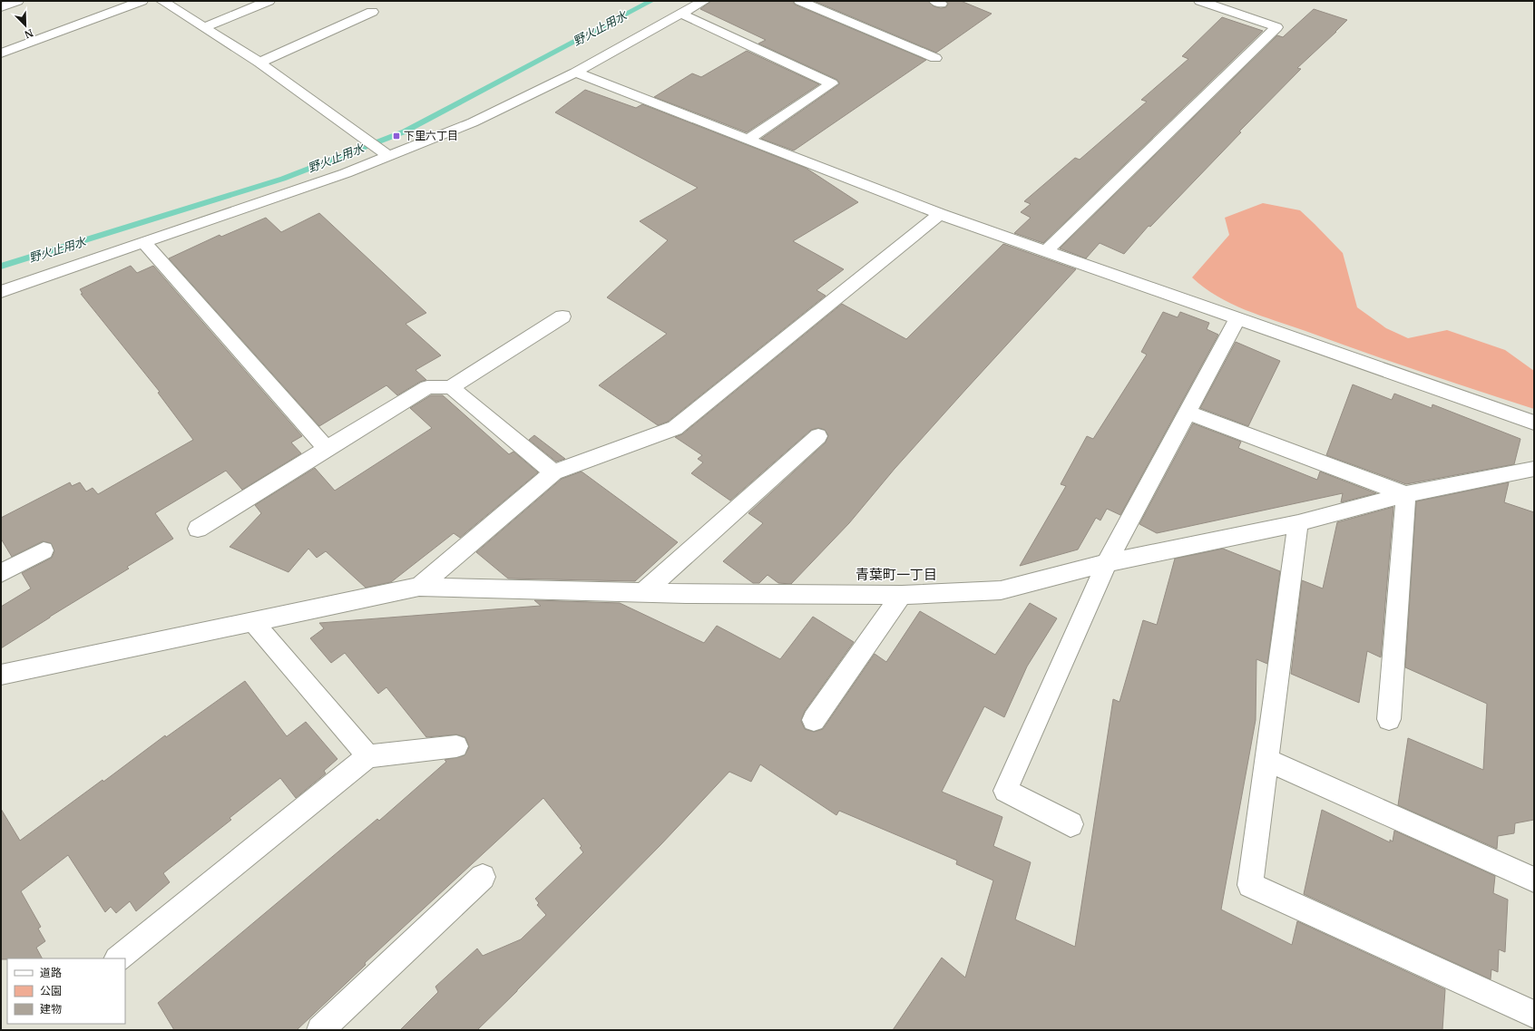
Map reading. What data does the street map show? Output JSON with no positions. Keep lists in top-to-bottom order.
{
  "districts": ["青葉町一丁目"],
  "water": ["野火止用水"],
  "places": {
    "transit": ["下里六丁目"]
  },
  "legend": ["道路", "公園", "建物"],
  "north": "bottom right"
}
